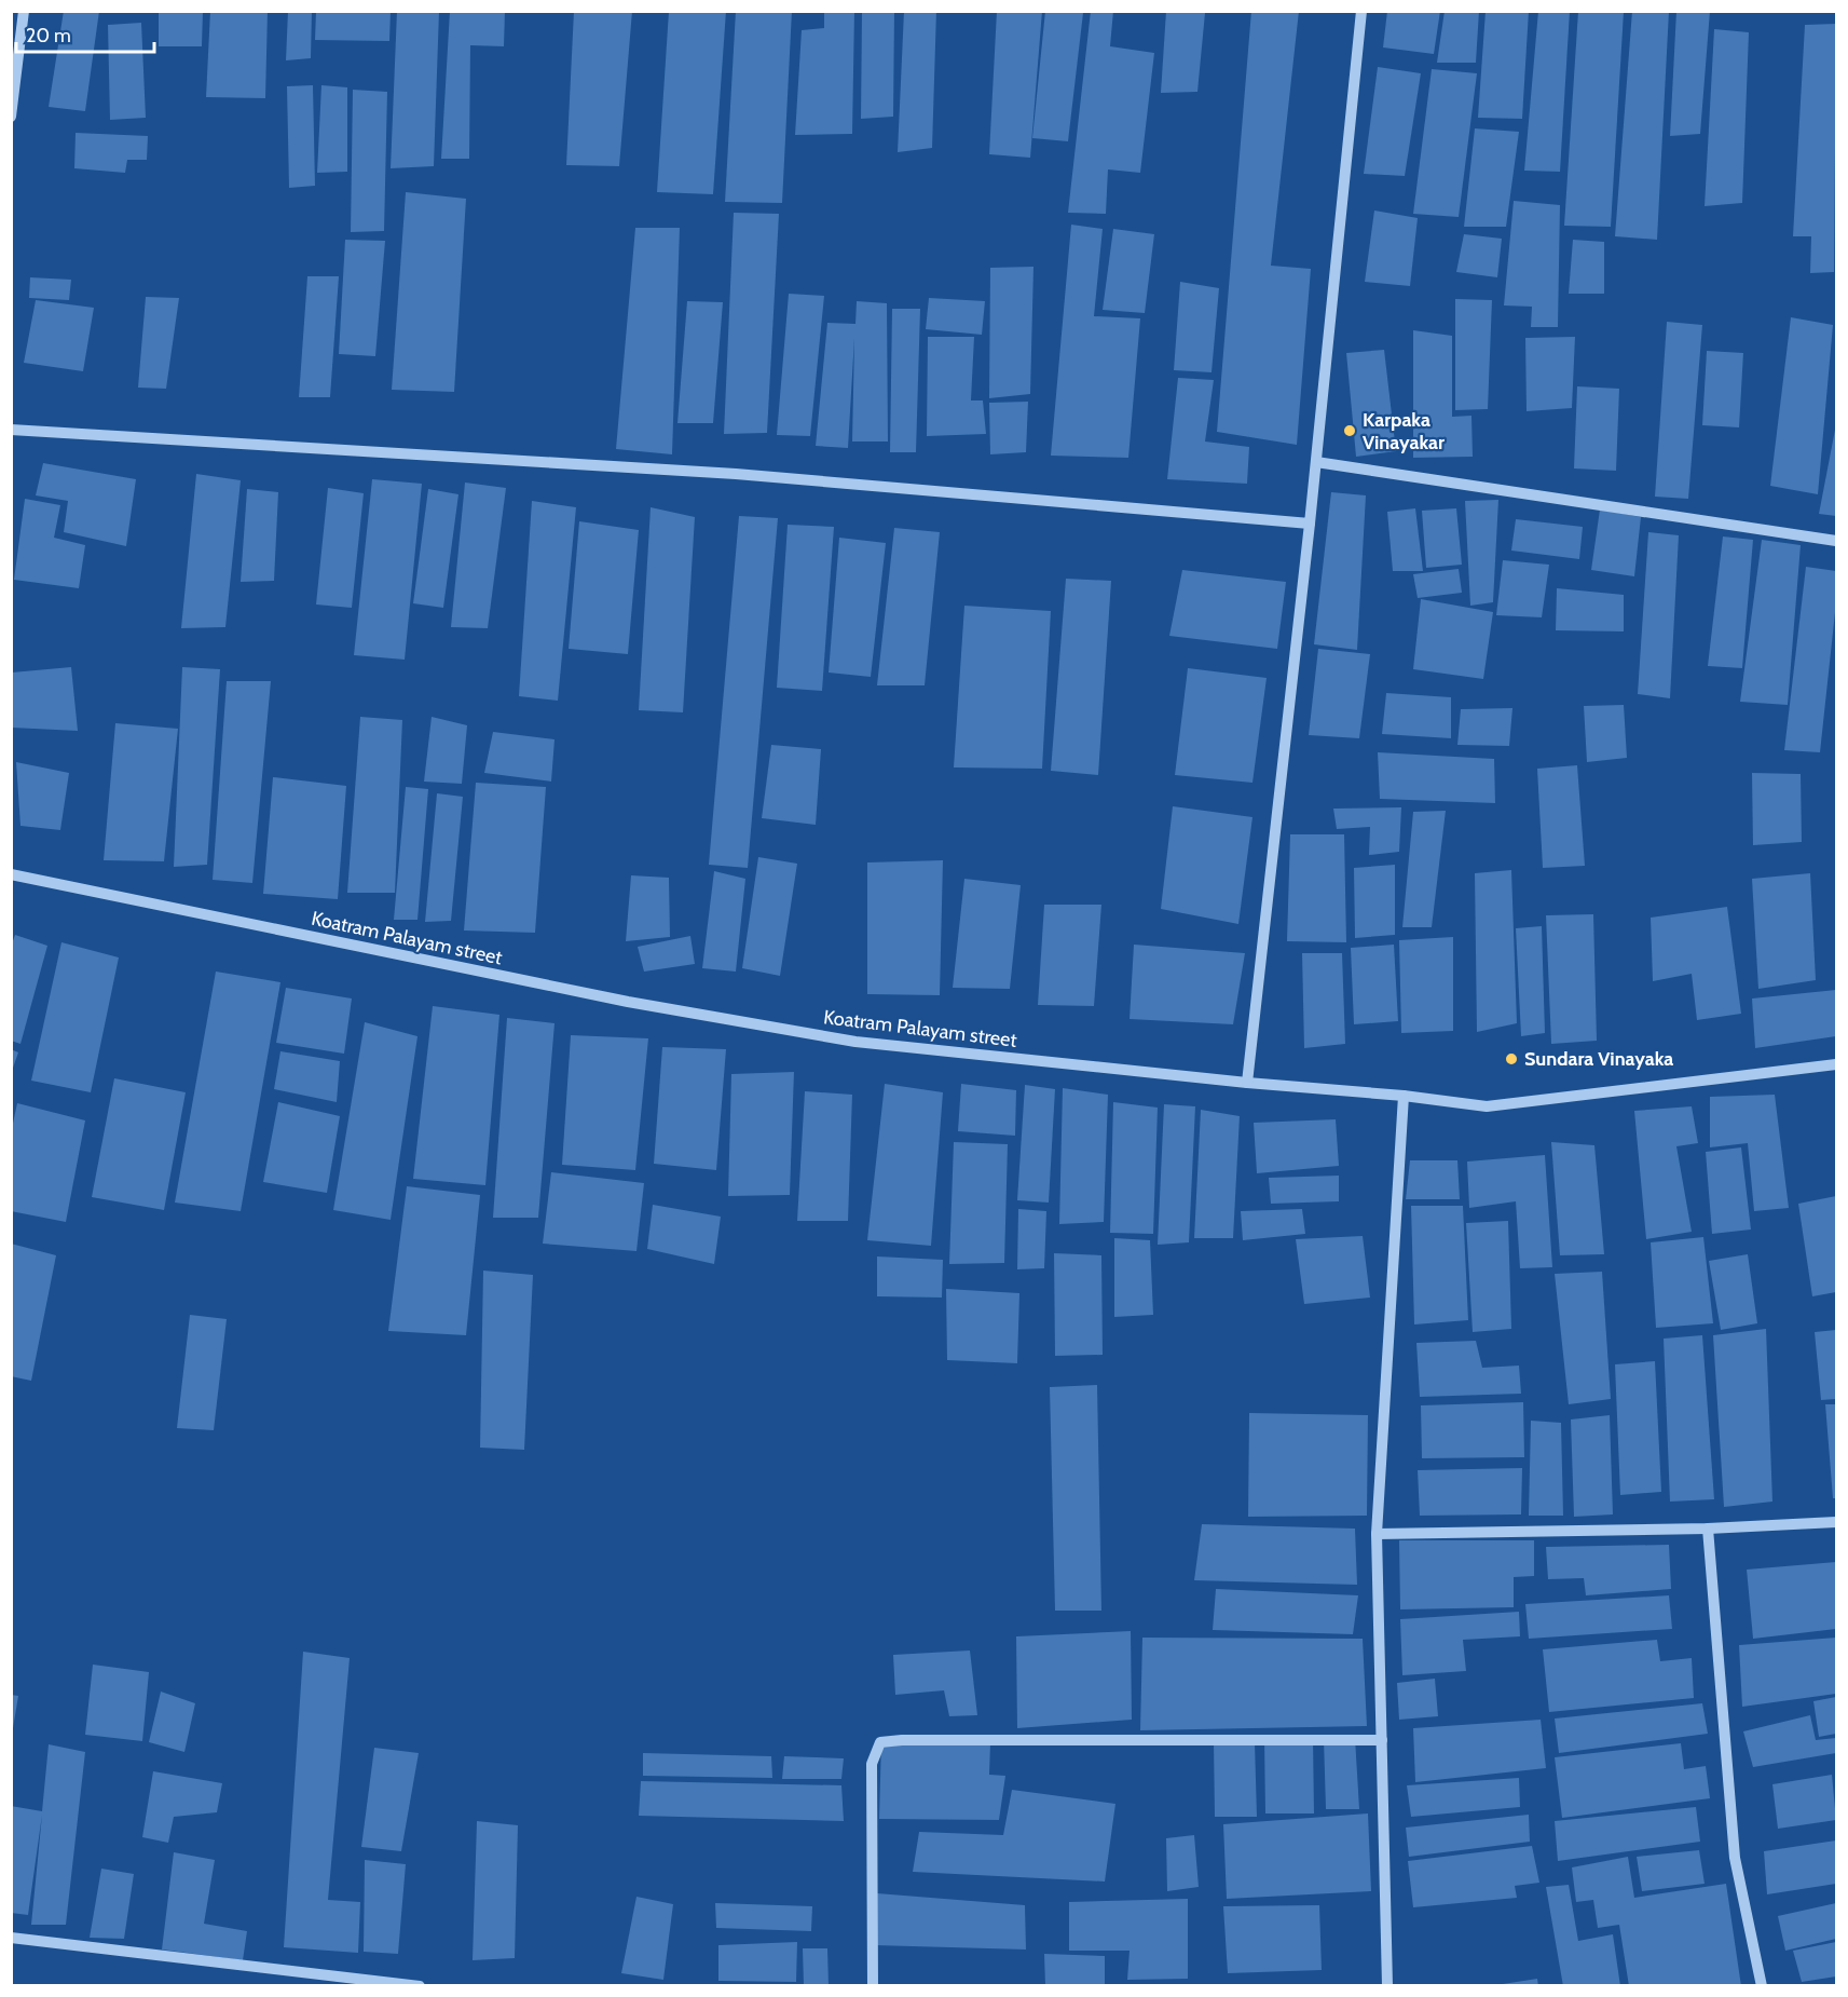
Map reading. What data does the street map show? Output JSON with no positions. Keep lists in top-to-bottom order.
{
  "streets": {
    "street": ["Koatram Palayam street"]
  },
  "places": ["Karpaka Vinayakar", "Sundara Vinayaka"],
  "scale_bar": "20 m"
}
